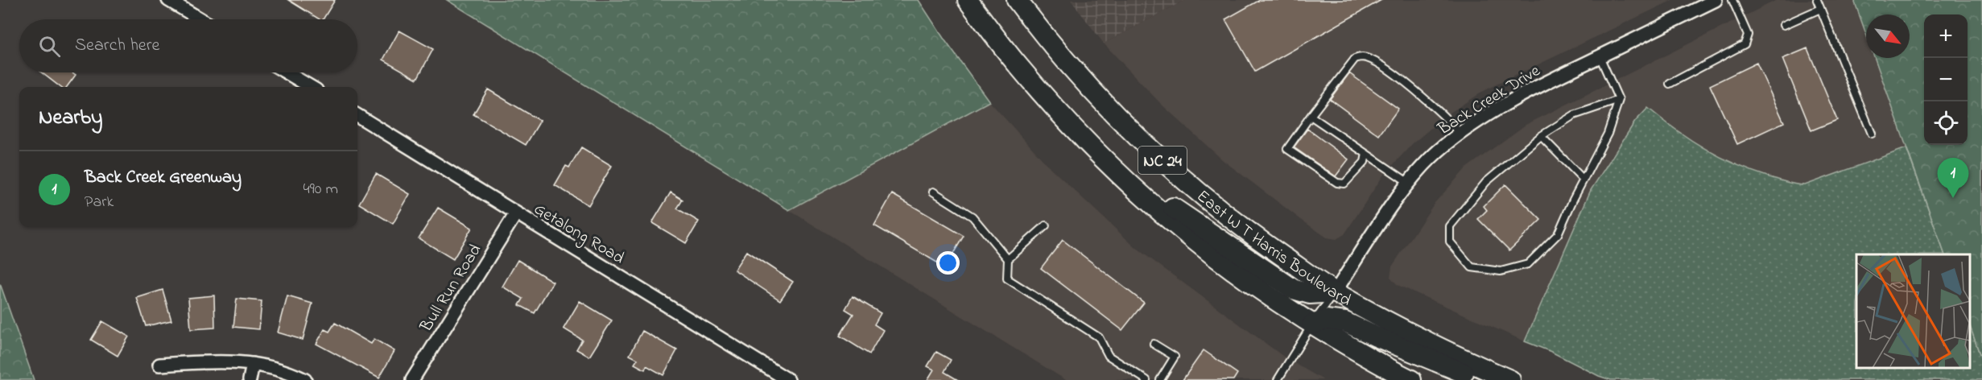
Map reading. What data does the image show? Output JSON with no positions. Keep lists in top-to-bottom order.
{
  "streets": {
    "main road": ["NC 24", "East W T Harris Boulevard"],
    "street": ["Back Creek Drive", "Getalong Road", "Bull Run Road"]
  },
  "crossings": [
    ["Back Creek Drive", "East W T Harris Boulevard"],
    ["Getalong Road", "Bull Run Road"]
  ],
  "north": "bottom right",
  "page": {
    "map_buttons": ["+", "−"],
    "search": "Search here",
    "heading": "Nearby",
    "list": [
      {
        "mark": "1",
        "name": "Back Creek Greenway",
        "note": "Park",
        "value": "490 m"
      }
    ],
    "pins": "1"
  }
}
